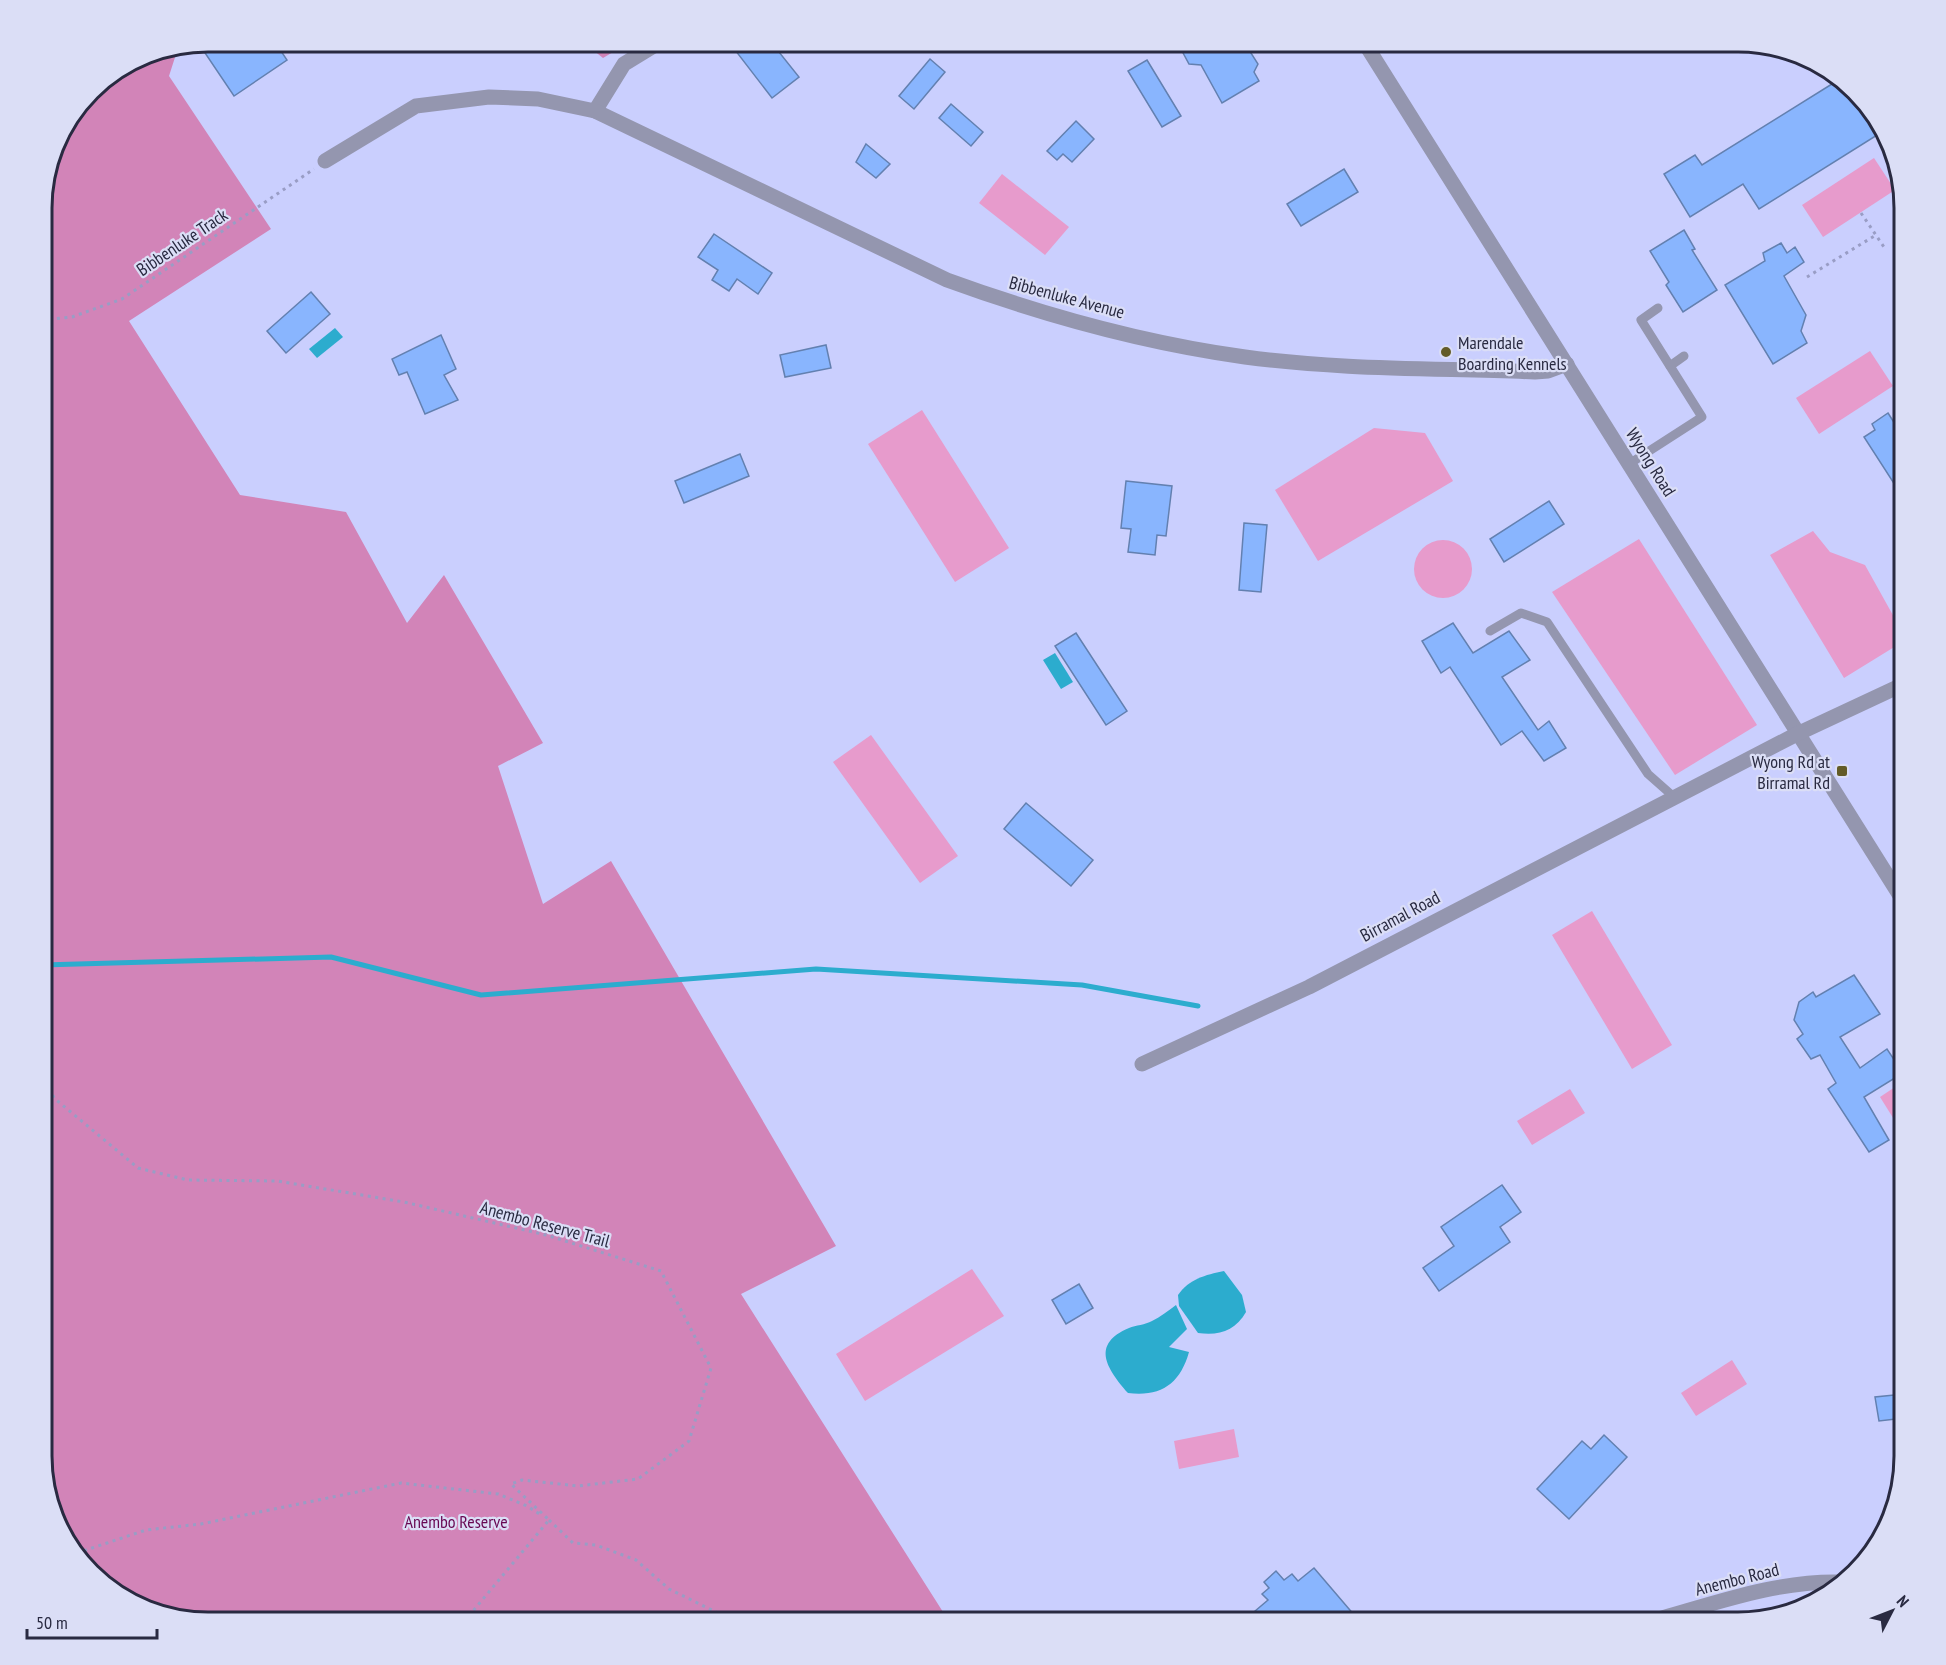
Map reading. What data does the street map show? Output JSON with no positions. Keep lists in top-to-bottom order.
{
  "streets": {
    "street": [
      "Bibbenluke Avenue",
      "Wyong Road",
      "Birramal Road",
      "Anembo Road"
    ],
    "path": ["Bibbenluke Track", "Anembo Reserve Trail"]
  },
  "crossings": [
    ["Bibbenluke Track", "Bibbenluke Avenue"],
    ["Bibbenluke Avenue", "Wyong Road"],
    ["Wyong Road", "Birramal Road"]
  ],
  "parks": ["Anembo Reserve"],
  "places": {
    "other": ["Marendale Boarding Kennels"],
    "transit": ["Wyong Rd at Birramal Rd"]
  },
  "scale_bar": "50 m",
  "north": "top right"
}
